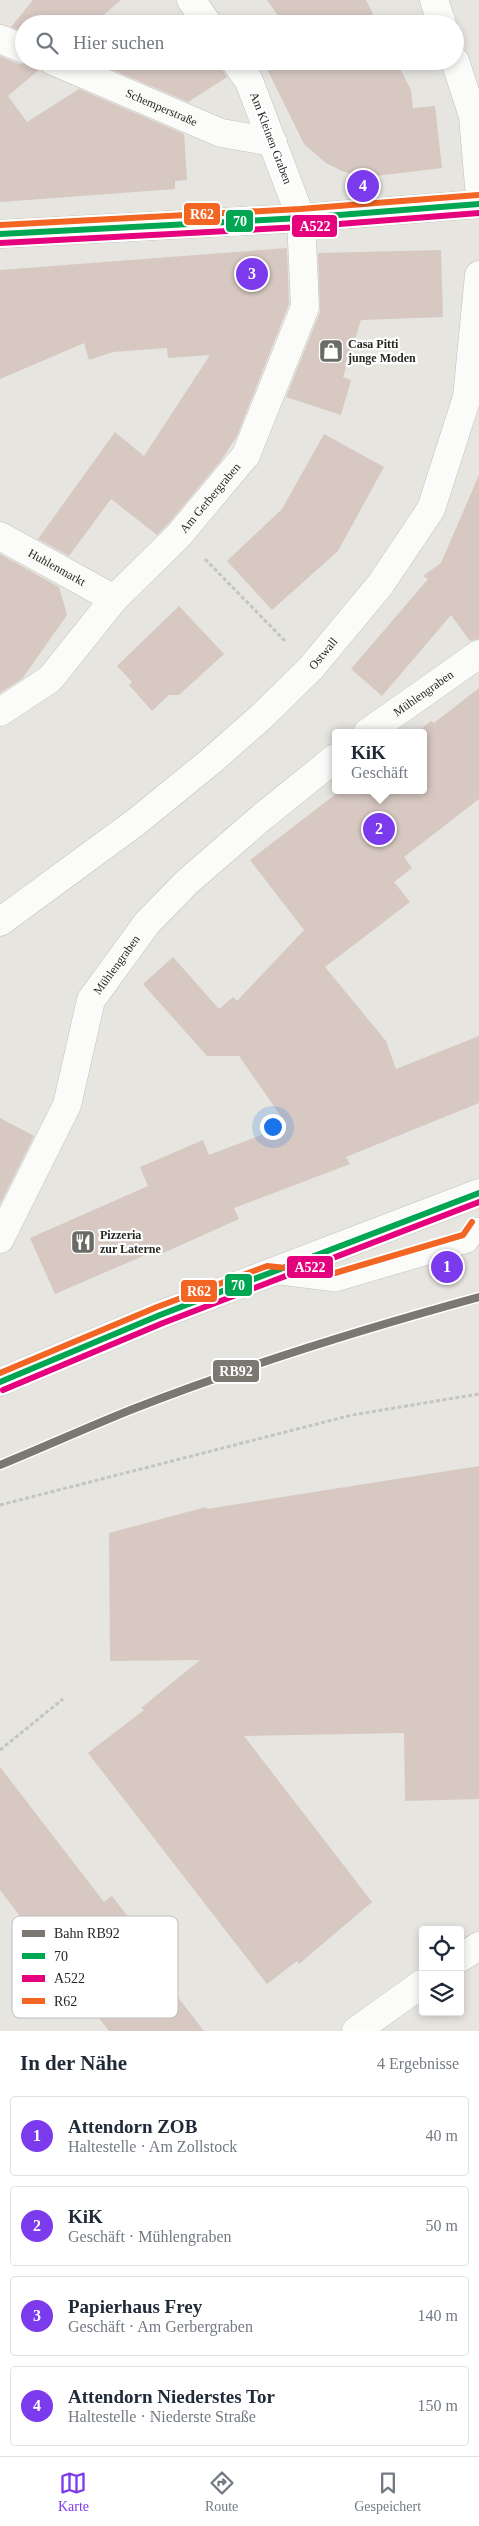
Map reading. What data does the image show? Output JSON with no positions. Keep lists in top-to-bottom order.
{
  "streets": {
    "street": [
      "Schemperstraße",
      "Am Kleinen Graben",
      "Am Gerbergraben",
      "Huhlenmarkt",
      "Ostwall",
      "Mühlengraben"
    ]
  },
  "crossings": [
    ["Schemperstraße", "Am Kleinen Graben"],
    ["Am Kleinen Graben", "Am Gerbergraben"],
    ["Am Gerbergraben", "Huhlenmarkt"]
  ],
  "places": {
    "shop": ["Casa Pitti junge Moden"],
    "restaurant": ["Pizzeria zur Laterne"]
  },
  "lines": [
    "transit line R62",
    "transit line 70",
    "transit line A522",
    "rail line RB92"
  ],
  "legend": [
    "Bahn RB92",
    "70",
    "A522",
    "R62"
  ],
  "page": {
    "search": "Hier suchen",
    "pins": [
      "4",
      "3",
      "2",
      "1"
    ],
    "popup": ["KiK", "Geschäft"],
    "heading": ["In der Nähe", "4 Ergebnisse"],
    "list": [
      {
        "mark": "1",
        "name": "Attendorn ZOB",
        "note": "Haltestelle · Am Zollstock",
        "value": "40 m"
      },
      {
        "mark": "2",
        "name": "KiK",
        "note": "Geschäft · Mühlengraben",
        "value": "50 m"
      },
      {
        "mark": "3",
        "name": "Papierhaus Frey",
        "note": "Geschäft · Am Gerbergraben",
        "value": "140 m"
      },
      {
        "mark": "4",
        "name": "Attendorn Niederstes Tor",
        "note": "Haltestelle · Niederste Straße",
        "value": "150 m"
      }
    ],
    "nav": ["Karte", "Route", "Gespeichert"]
  }
}
